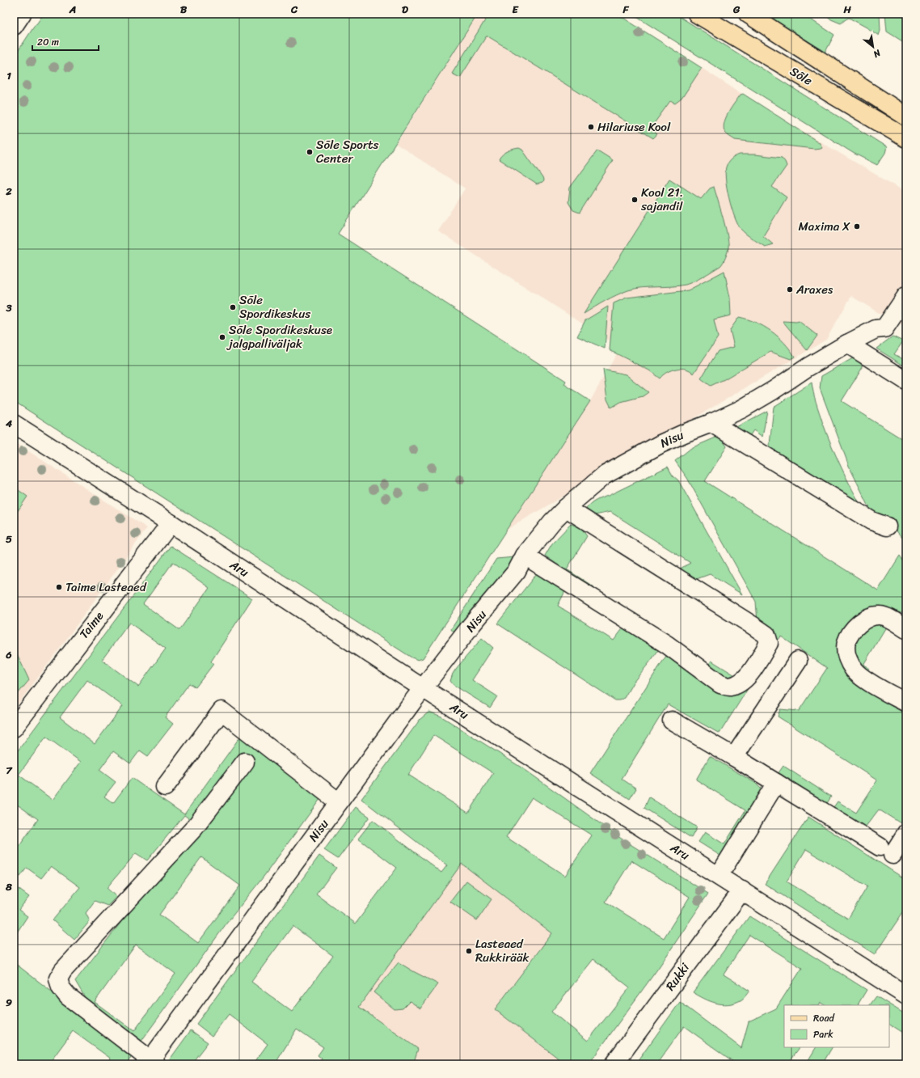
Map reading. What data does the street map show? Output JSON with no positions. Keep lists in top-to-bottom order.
{
  "streets": {
    "main road": ["Sõle"],
    "street": [
      "Nisu",
      "Aru",
      "Taime",
      "Rukki"
    ]
  },
  "crossings": [
    ["Nisu", "Aru"],
    ["Aru", "Taime"],
    ["Aru", "Rukki"]
  ],
  "places": [
    "Hilariuse Kool",
    "Sõle Sports Center",
    "Kool 21. sajandil",
    "Maxima X",
    "Araxes",
    "Sõle Spordikeskus",
    "Sõle Spordikeskuse jalgpalliväljak",
    "Taime Lasteaed",
    "Lasteaed Rukkirääk"
  ],
  "legend": ["Road", "Park"],
  "scale_bar": "20 m",
  "north": "bottom right",
  "grid": {
    "columns": [
      "A",
      "B",
      "C",
      "D",
      "E",
      "F",
      "G",
      "H"
    ],
    "rows": [
      "1",
      "2",
      "3",
      "4",
      "5",
      "6",
      "7",
      "8",
      "9"
    ]
  }
}
